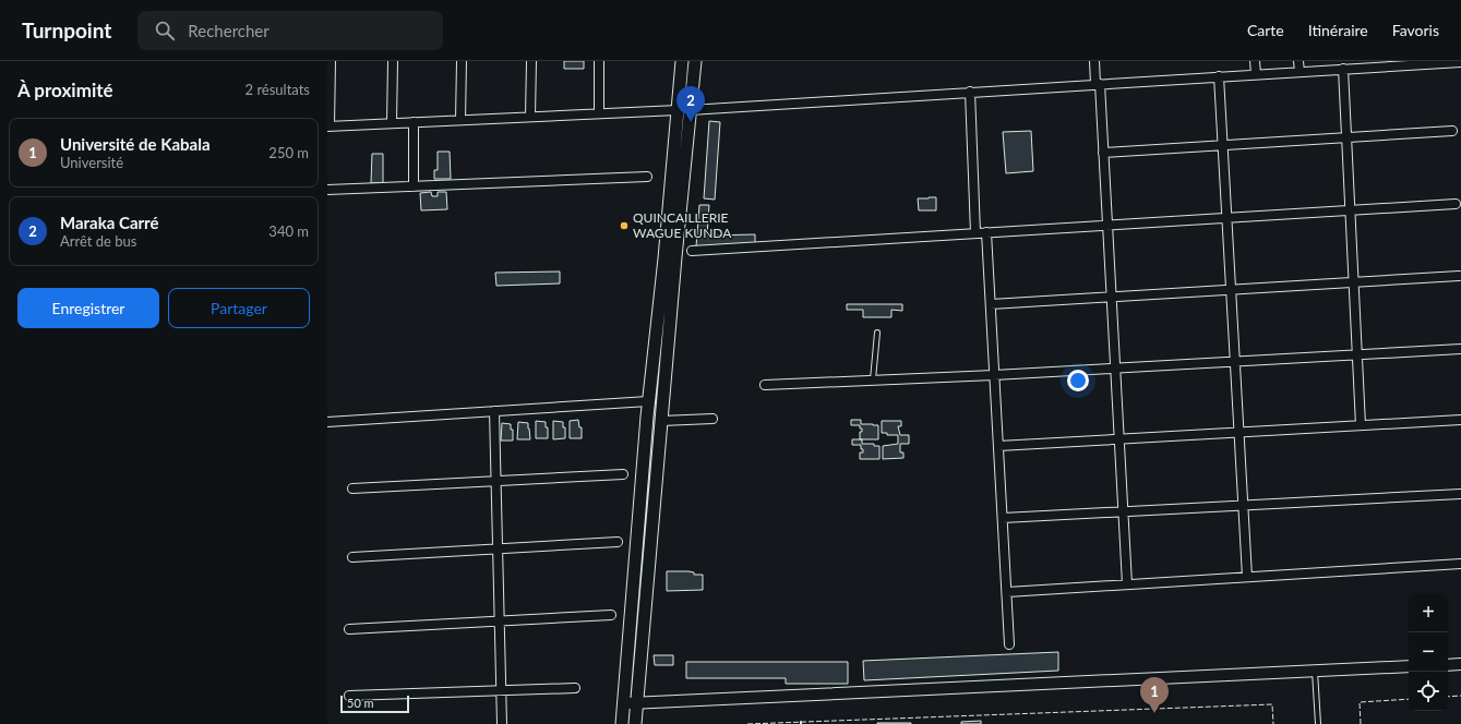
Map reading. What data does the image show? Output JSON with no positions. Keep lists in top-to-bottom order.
{
  "places": ["QUINCAILLERIE WAGUE KUNDA"],
  "scale_bar": "50 m",
  "page": {
    "header": "Turnpoint",
    "search": "Rechercher",
    "nav": ["Carte", "Itinéraire", "Favoris"],
    "heading": ["À proximité", "2 résultats"],
    "pins": ["2", "1"],
    "list": [
      {
        "mark": "1",
        "name": "Université de Kabala",
        "note": "Université",
        "value": "250 m"
      },
      {
        "mark": "2",
        "name": "Maraka Carré",
        "note": "Arrêt de bus",
        "value": "340 m"
      }
    ],
    "buttons": ["Enregistrer", "Partager"],
    "map_buttons": ["+", "−"],
    "scale": "50 m"
  }
}
